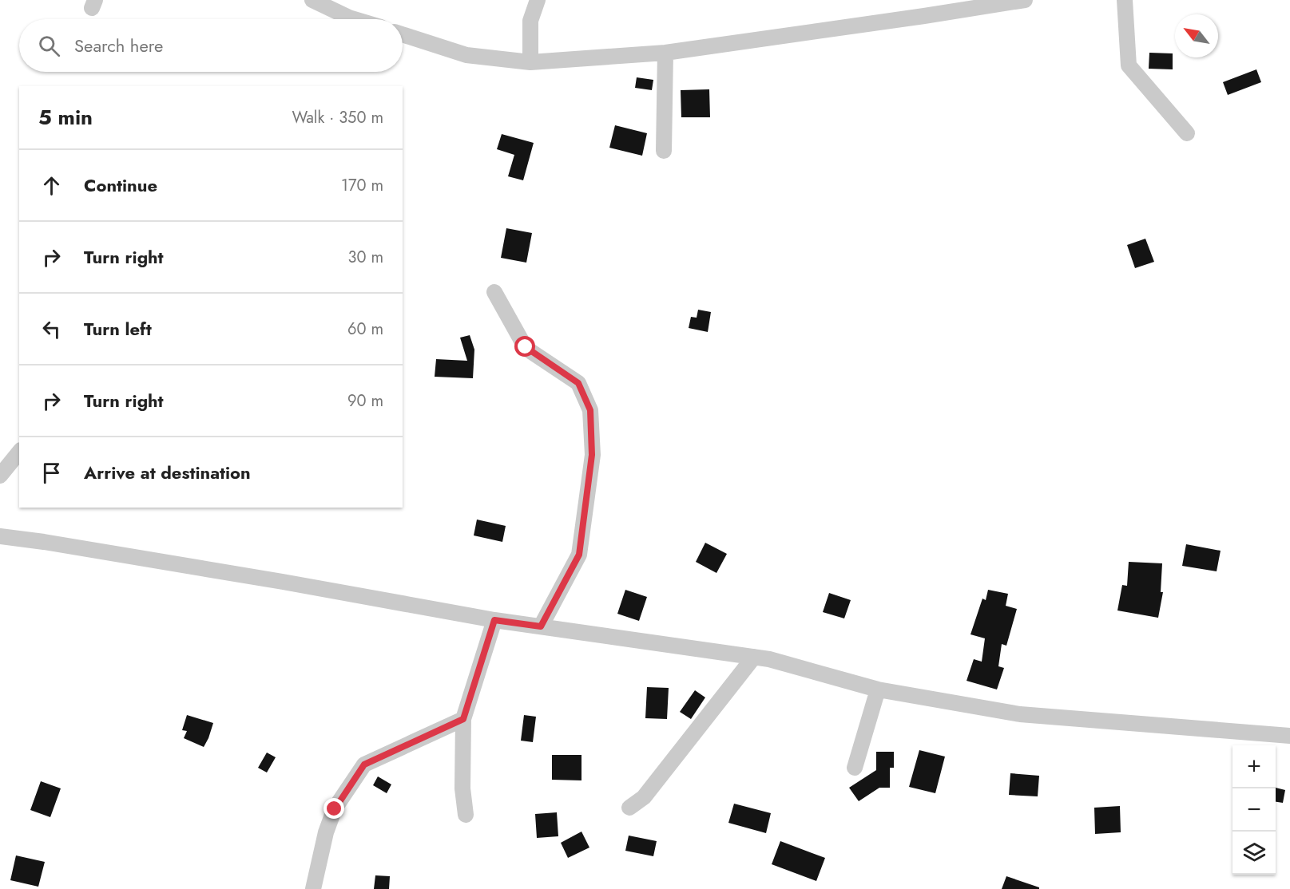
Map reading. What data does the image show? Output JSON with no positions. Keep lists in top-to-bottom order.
{
  "north": "top left",
  "page": {
    "search": "Search here",
    "heading": ["5 min", "Walk · 350 m"],
    "list": [
      ["Continue", "170 m"],
      ["Turn right", "30 m"],
      ["Turn left", "60 m"],
      ["Turn right", "90 m"],
      "Arrive at destination"
    ],
    "map_buttons": ["+", "−"]
  }
}
